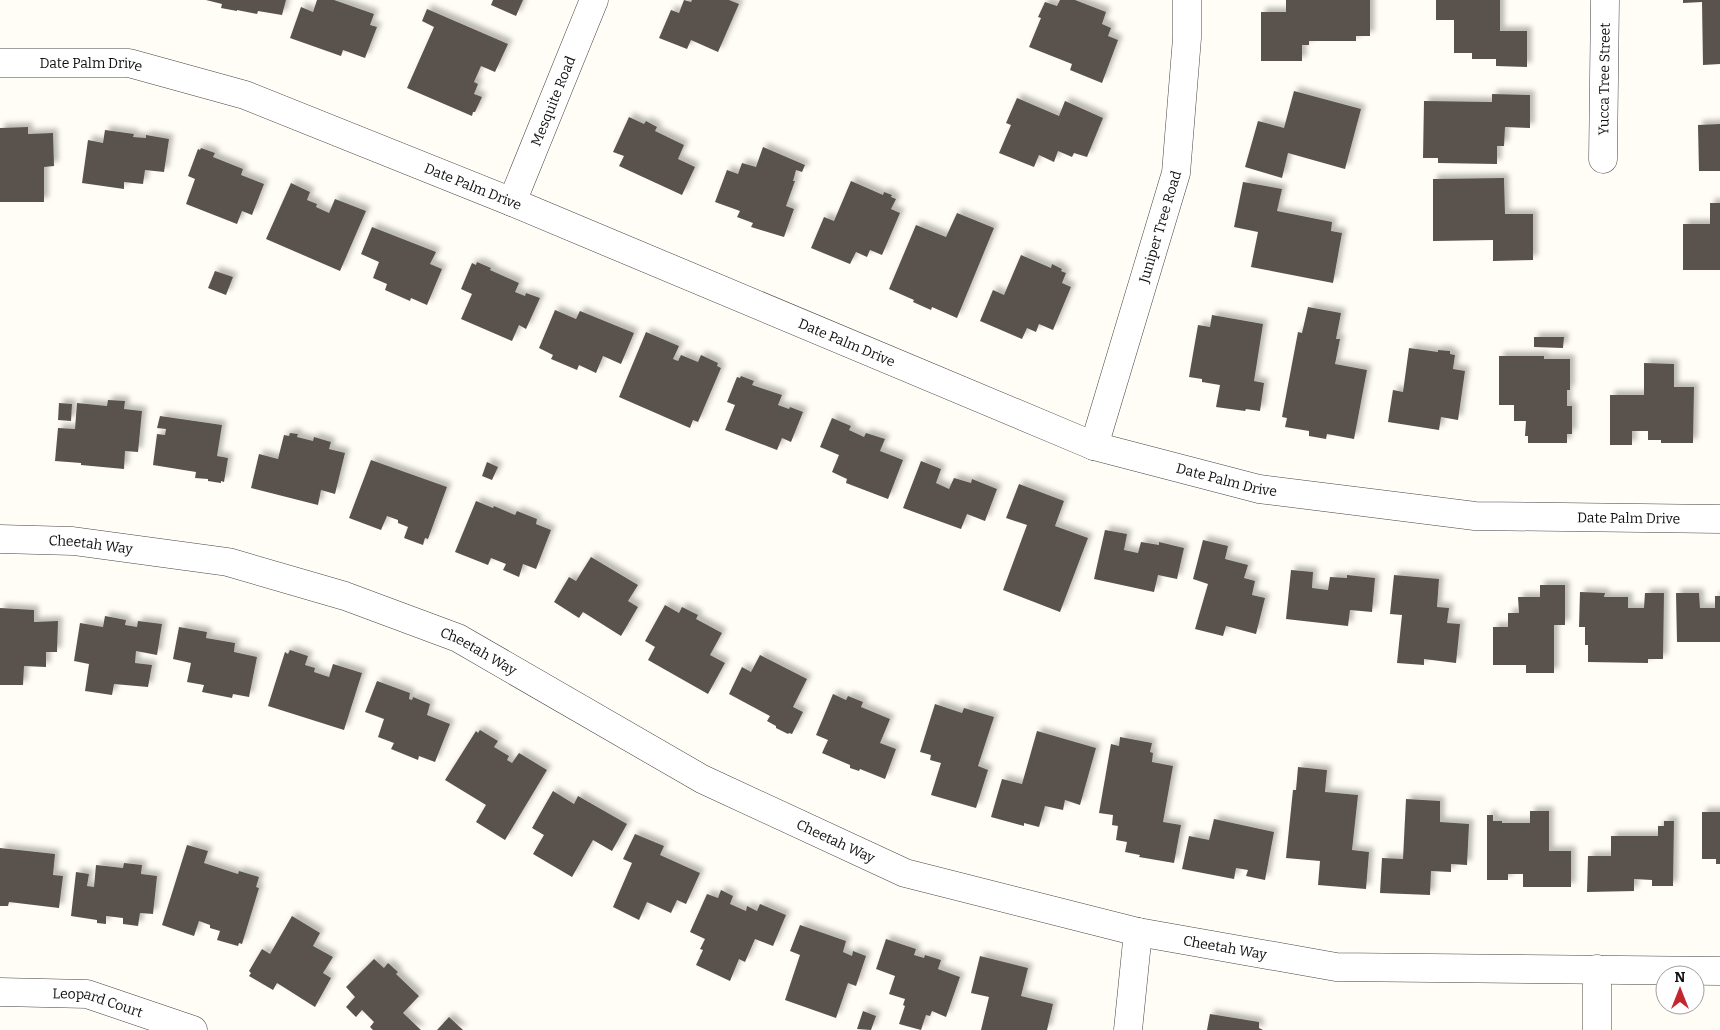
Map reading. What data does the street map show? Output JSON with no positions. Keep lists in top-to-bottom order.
{
  "streets": {
    "street": [
      "Date Palm Drive",
      "Yucca Tree Street",
      "Mesquite Road",
      "Juniper Tree Road",
      "Cheetah Way",
      "Leopard Court"
    ]
  },
  "crossings": [
    ["Date Palm Drive", "Mesquite Road"],
    ["Date Palm Drive", "Juniper Tree Road"]
  ],
  "north": "top"
}
